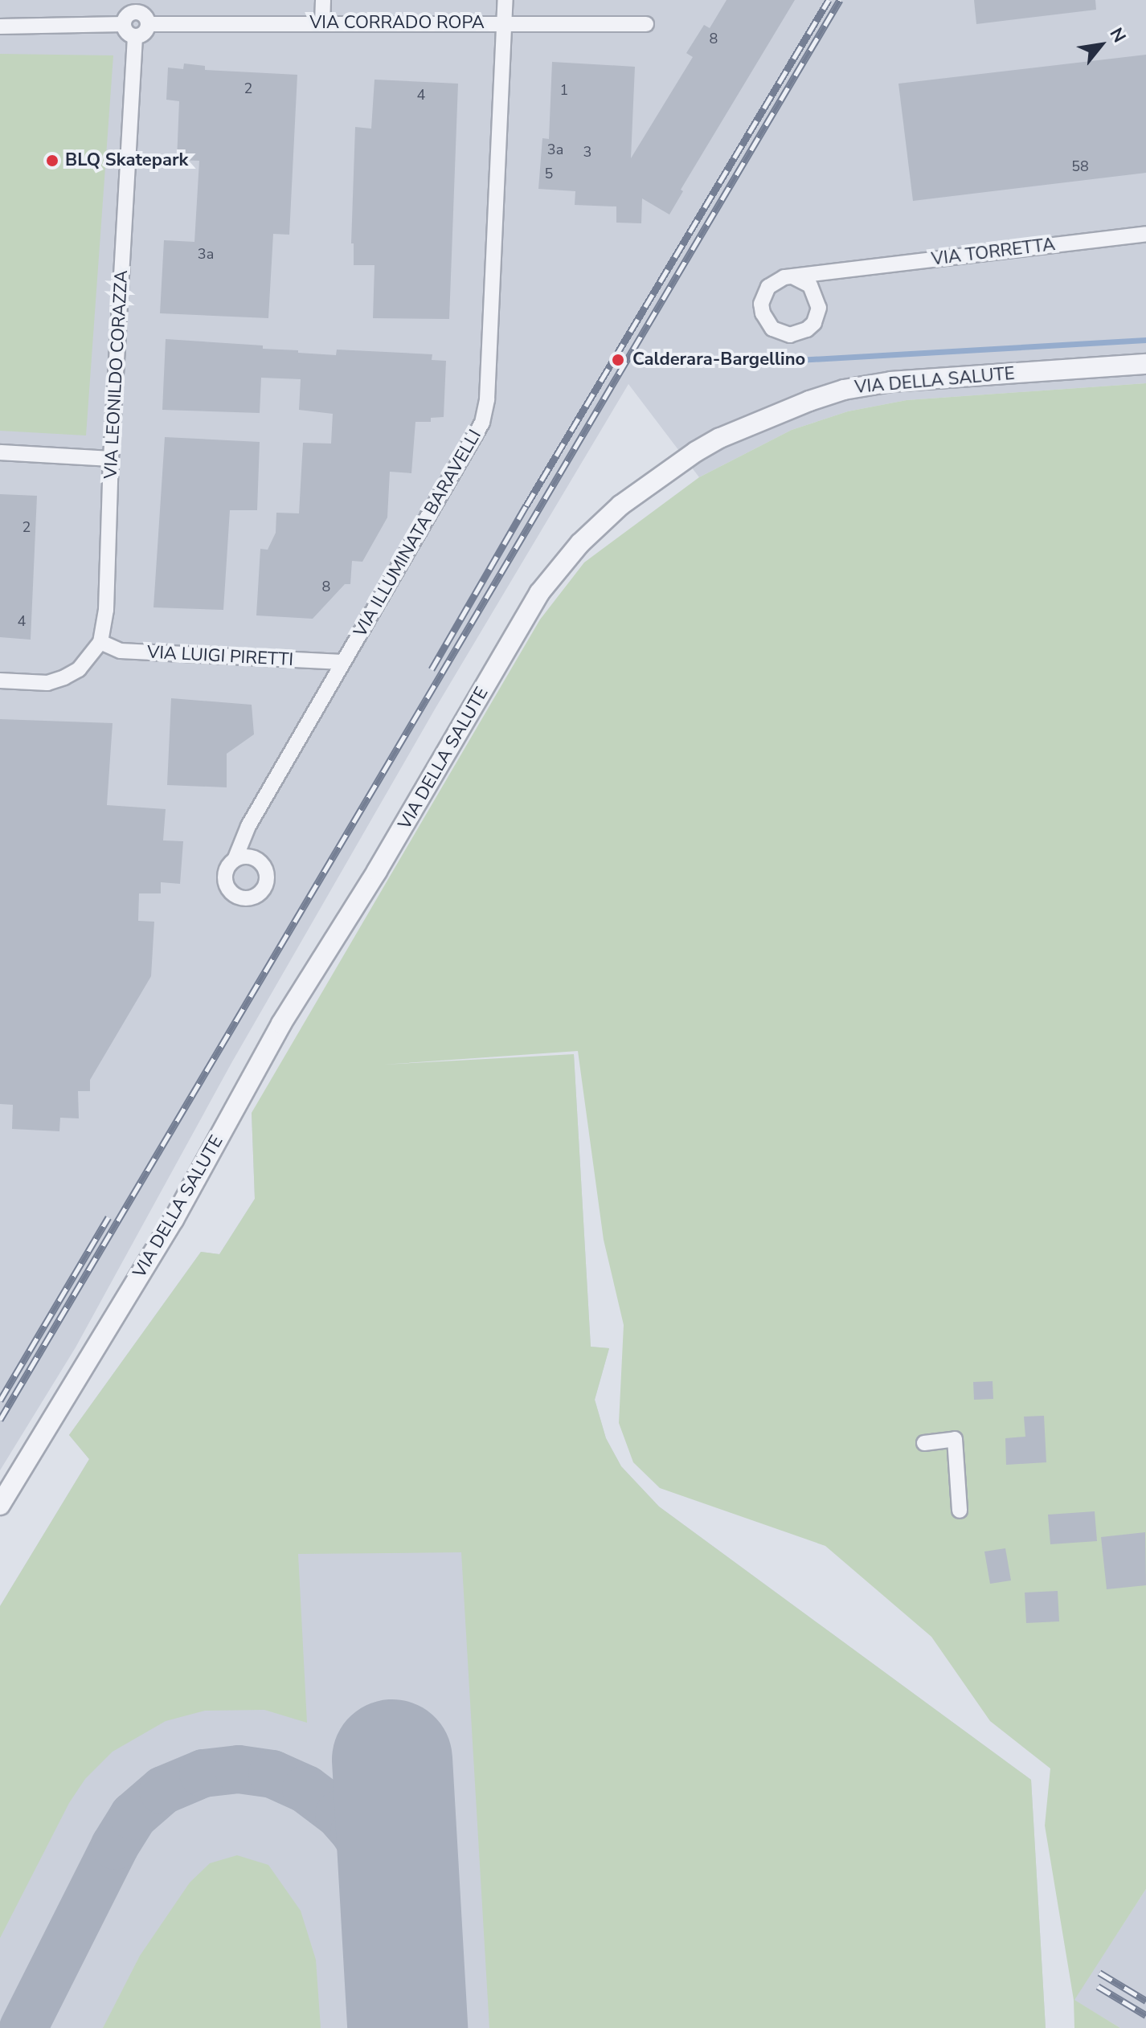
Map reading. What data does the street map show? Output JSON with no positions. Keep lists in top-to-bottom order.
{
  "streets": {
    "street": [
      "VIA CORRADO ROPA",
      "VIA TORRETTA",
      "VIA LEONILDO CORAZZA",
      "VIA DELLA SALUTE",
      "VIA ILLUMINATA BARAVELLI",
      "VIA LUIGI PIRETTI"
    ]
  },
  "crossings": [
    ["VIA CORRADO ROPA", "VIA LEONILDO CORAZZA"],
    ["VIA CORRADO ROPA", "VIA ILLUMINATA BARAVELLI"],
    ["VIA LEONILDO CORAZZA", "VIA LUIGI PIRETTI"],
    ["VIA ILLUMINATA BARAVELLI", "VIA LUIGI PIRETTI"]
  ],
  "places": ["BLQ Skatepark", "Calderara-Bargellino"],
  "house_numbers": [
    "8",
    "2",
    "1",
    "4",
    "3a",
    "3",
    "58",
    "5",
    "3a",
    "2",
    "8",
    "4"
  ],
  "north": "top right"
}
